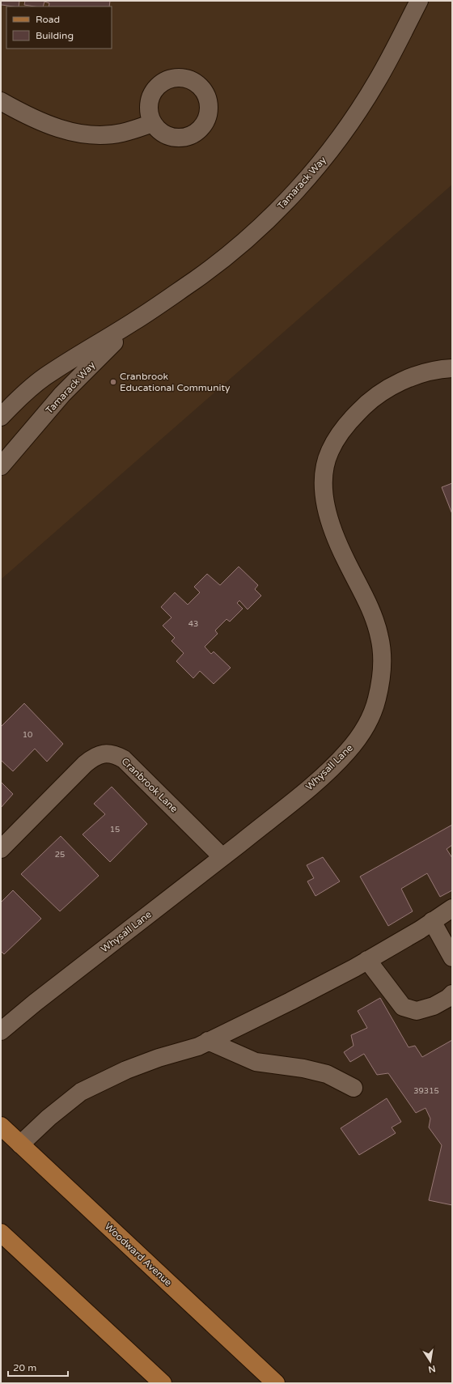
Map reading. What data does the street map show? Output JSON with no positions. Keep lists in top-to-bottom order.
{
  "streets": {
    "main road": ["Woodward Avenue"],
    "street": ["Tamarack Way", "Whysall Lane", "Cranbrook Lane"]
  },
  "crossings": [
    ["Whysall Lane", "Cranbrook Lane"]
  ],
  "places": ["Cranbrook Educational Community"],
  "house_numbers": [
    "43",
    "10",
    "15",
    "25",
    "39315"
  ],
  "legend": ["Road", "Building"],
  "scale_bar": "20 m",
  "north": "bottom"
}
